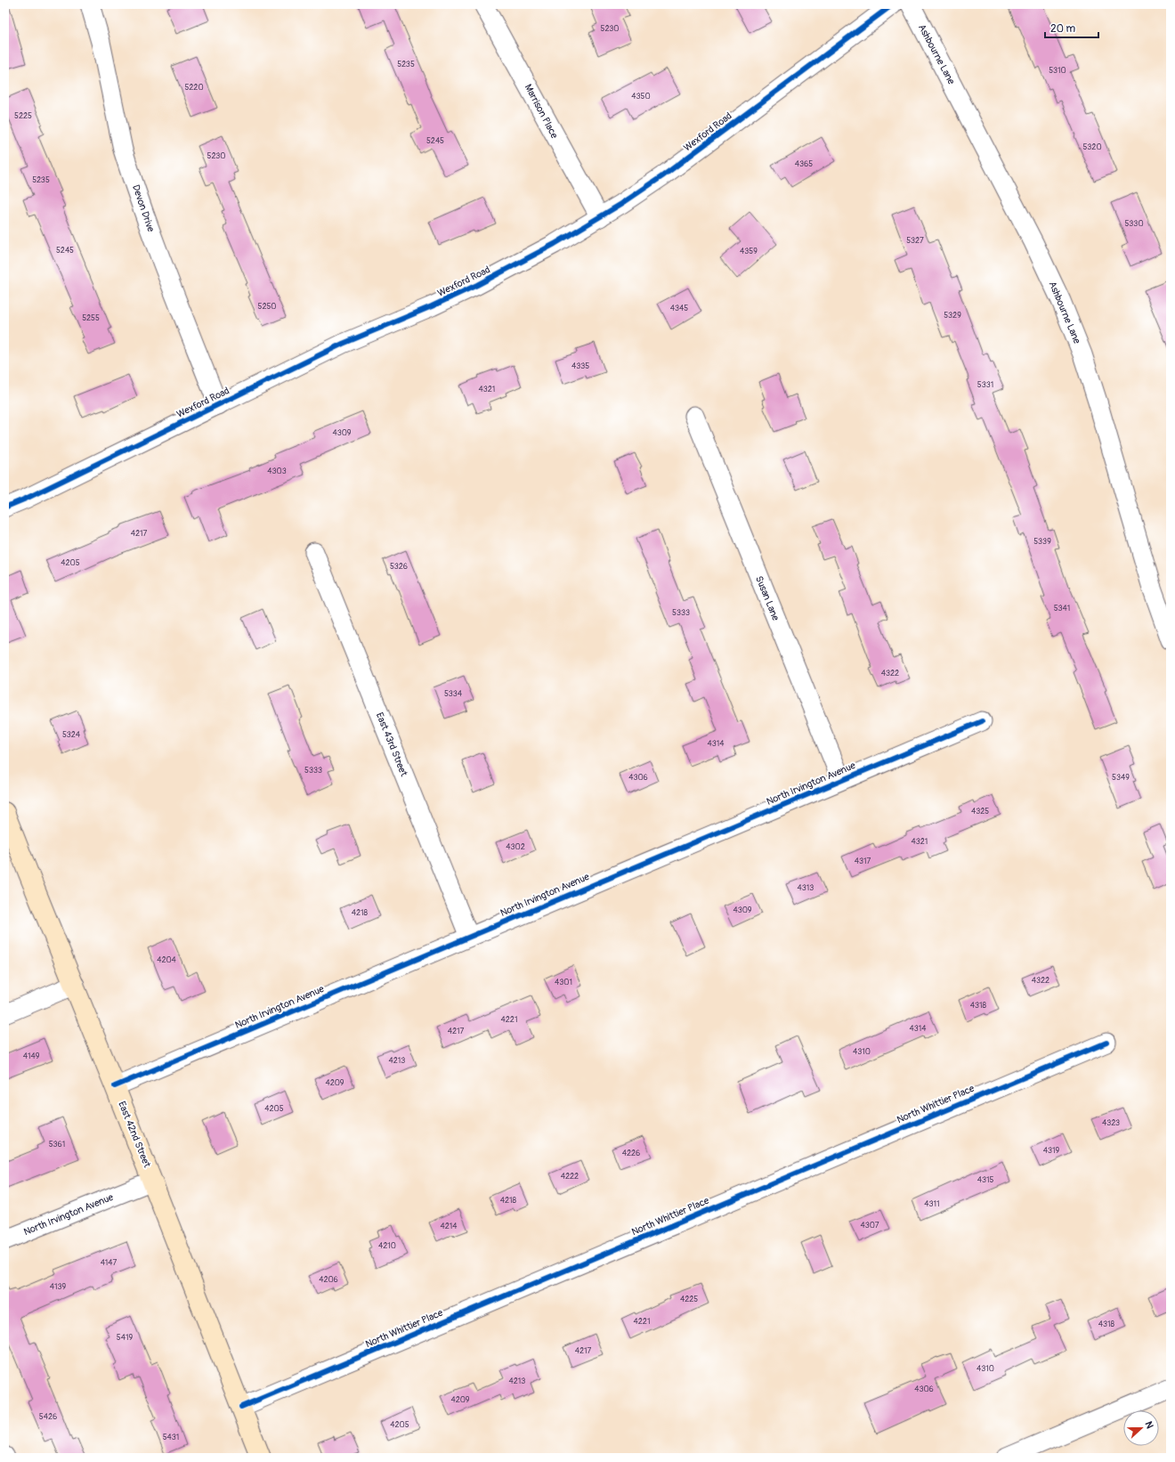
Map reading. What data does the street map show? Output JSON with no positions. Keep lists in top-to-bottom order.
{
  "streets": {
    "street": [
      "Ashbourne Lane",
      "Marrison Place",
      "Wexford Road",
      "Devon Drive",
      "Susan Lane",
      "East 43rd Street",
      "North Irvington Avenue",
      "North Whittier Place",
      "East 42nd Street"
    ]
  },
  "crossings": [
    ["Marrison Place", "Wexford Road"],
    ["Wexford Road", "Devon Drive"],
    ["Susan Lane", "North Irvington Avenue"],
    ["East 43rd Street", "North Irvington Avenue"],
    ["North Irvington Avenue", "East 42nd Street"],
    ["North Whittier Place", "East 42nd Street"]
  ],
  "house_numbers": [
    "5230",
    "5235",
    "5310",
    "5220",
    "4350",
    "5225",
    "5245",
    "5320",
    "5230",
    "4365",
    "5235",
    "5330",
    "5327",
    "5245",
    "4359",
    "5250",
    "4345",
    "5329",
    "5255",
    "4335",
    "5331",
    "4321",
    "4309",
    "4303",
    "4217",
    "5339",
    "4205",
    "5326",
    "5341",
    "5333",
    "4322",
    "5334",
    "5324",
    "4314",
    "5333",
    "4306",
    "5349",
    "4325",
    "4321",
    "4302",
    "4317",
    "4313",
    "4309",
    "4218",
    "4204",
    "4322",
    "4301",
    "4318",
    "4221",
    "4314",
    "4217",
    "4310",
    "4149",
    "4213",
    "4209",
    "4205",
    "4323",
    "5361",
    "4319",
    "4226",
    "4222",
    "4315",
    "4218",
    "4311",
    "4307",
    "4214",
    "4210",
    "4147",
    "4206",
    "4139",
    "4225",
    "4221",
    "4318",
    "5419",
    "4217",
    "4310",
    "4213",
    "4306",
    "4209",
    "5426",
    "4205",
    "5431"
  ],
  "scale_bar": "20 m",
  "north": "right"
}
